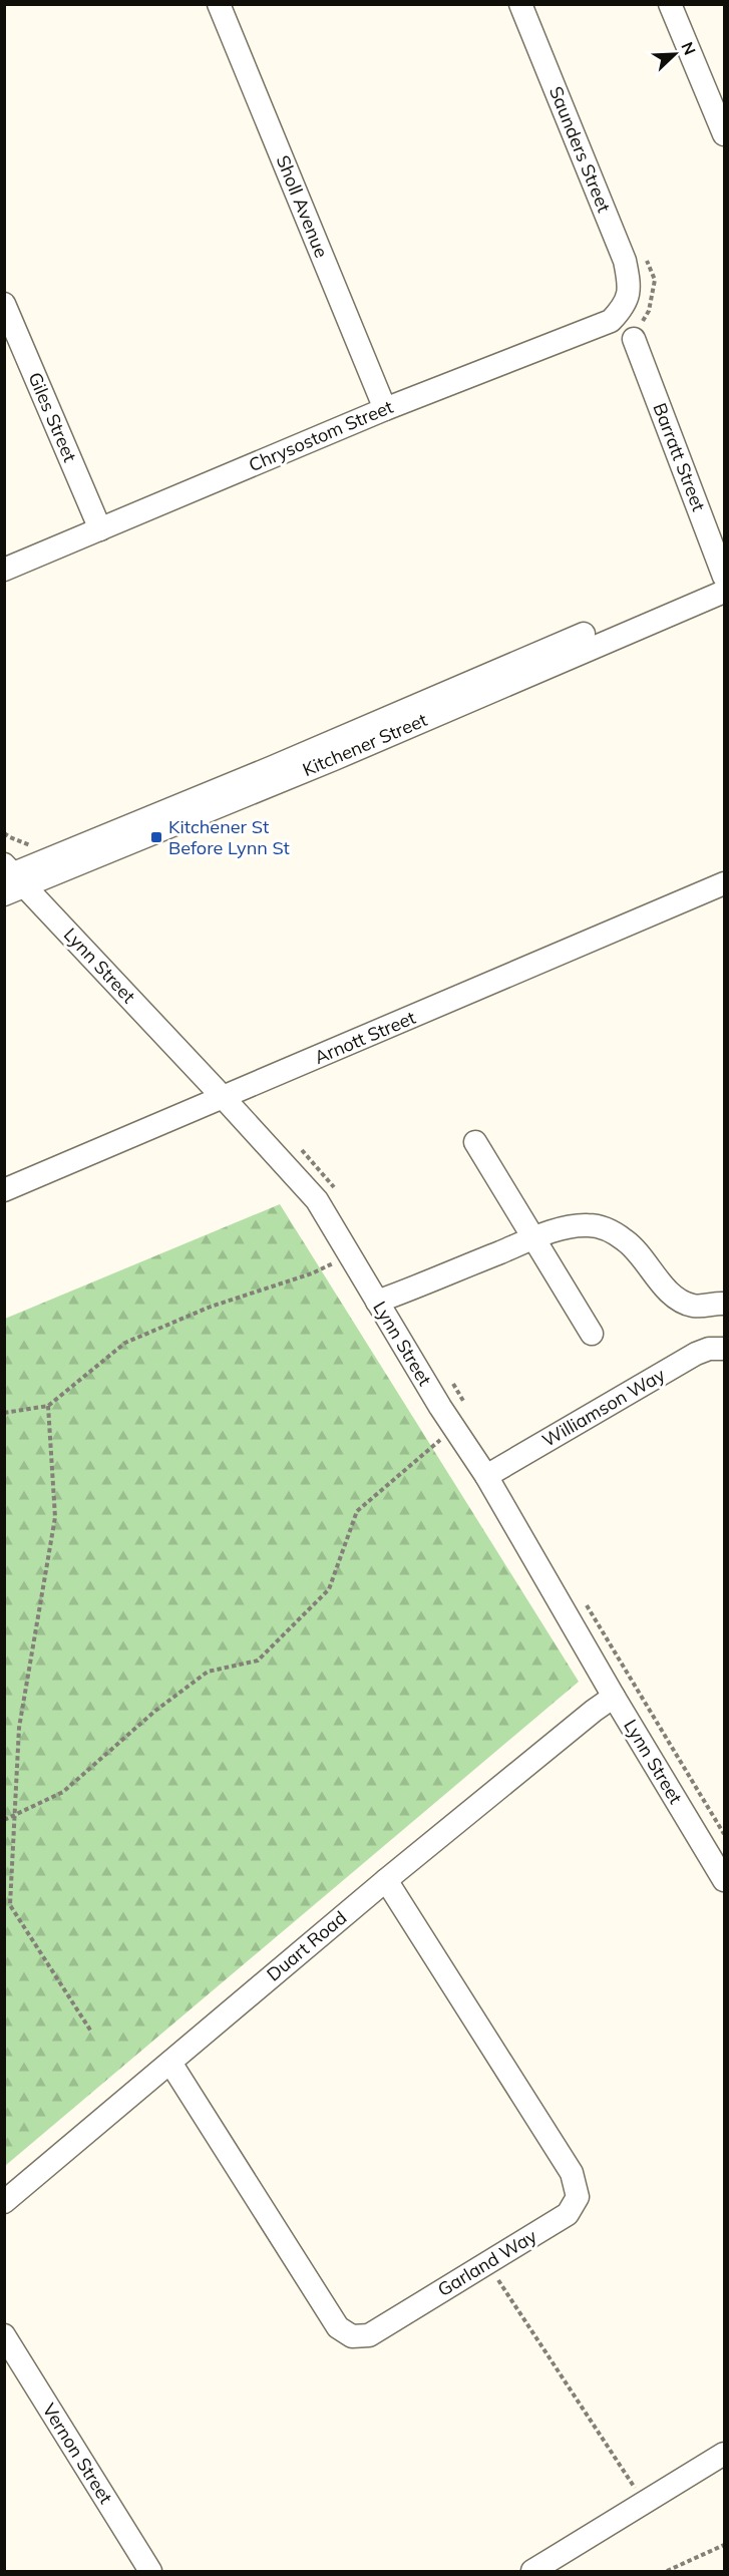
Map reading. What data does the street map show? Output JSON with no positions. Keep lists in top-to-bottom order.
{
  "streets": {
    "street": [
      "Saunders Street",
      "Sholl Avenue",
      "Giles Street",
      "Chrysostom Street",
      "Barratt Street",
      "Kitchener Street",
      "Lynn Street",
      "Arnott Street",
      "Williamson Way",
      "Duart Road",
      "Garland Way",
      "Vernon Street"
    ]
  },
  "crossings": [
    ["Saunders Street", "Chrysostom Street"],
    ["Sholl Avenue", "Chrysostom Street"],
    ["Giles Street", "Chrysostom Street"],
    ["Barratt Street", "Kitchener Street"],
    ["Kitchener Street", "Lynn Street"],
    ["Lynn Street", "Arnott Street"],
    ["Lynn Street", "Williamson Way"],
    ["Lynn Street", "Duart Road"],
    ["Duart Road", "Garland Way"]
  ],
  "places": {
    "transit": ["Kitchener St Before Lynn St"]
  },
  "north": "top right"
}
